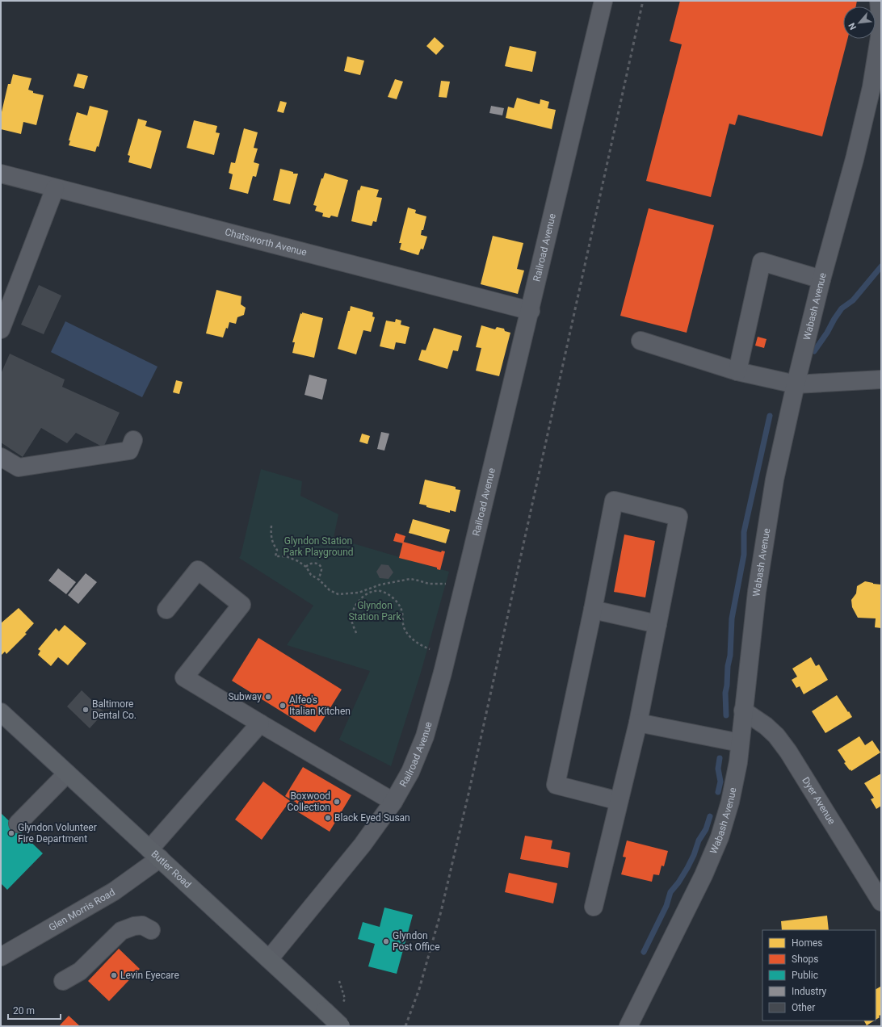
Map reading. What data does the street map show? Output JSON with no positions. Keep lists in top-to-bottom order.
{
  "streets": {
    "main road": ["Butler Road"],
    "street": [
      "Chatsworth Avenue",
      "Railroad Avenue",
      "Wabash Avenue",
      "Dyer Avenue",
      "Glen Morris Road"
    ]
  },
  "crossings": [
    ["Chatsworth Avenue", "Railroad Avenue"],
    ["Railroad Avenue", "Butler Road"],
    ["Wabash Avenue", "Dyer Avenue"],
    ["Butler Road", "Glen Morris Road"]
  ],
  "parks": ["Glyndon Station Park Playground", "Glyndon Station Park"],
  "places": [
    "Subway",
    "Alfeo's Italian Kitchen",
    "Baltimore Dental Co.",
    "Boxwood Collection",
    "Black Eyed Susan",
    "Glyndon Volunteer Fire Department",
    "Glyndon Post Office",
    "Levin Eyecare"
  ],
  "legend": [
    "Homes",
    "Shops",
    "Public",
    "Industry",
    "Other"
  ],
  "scale_bar": "20 m",
  "north": "bottom left"
}
